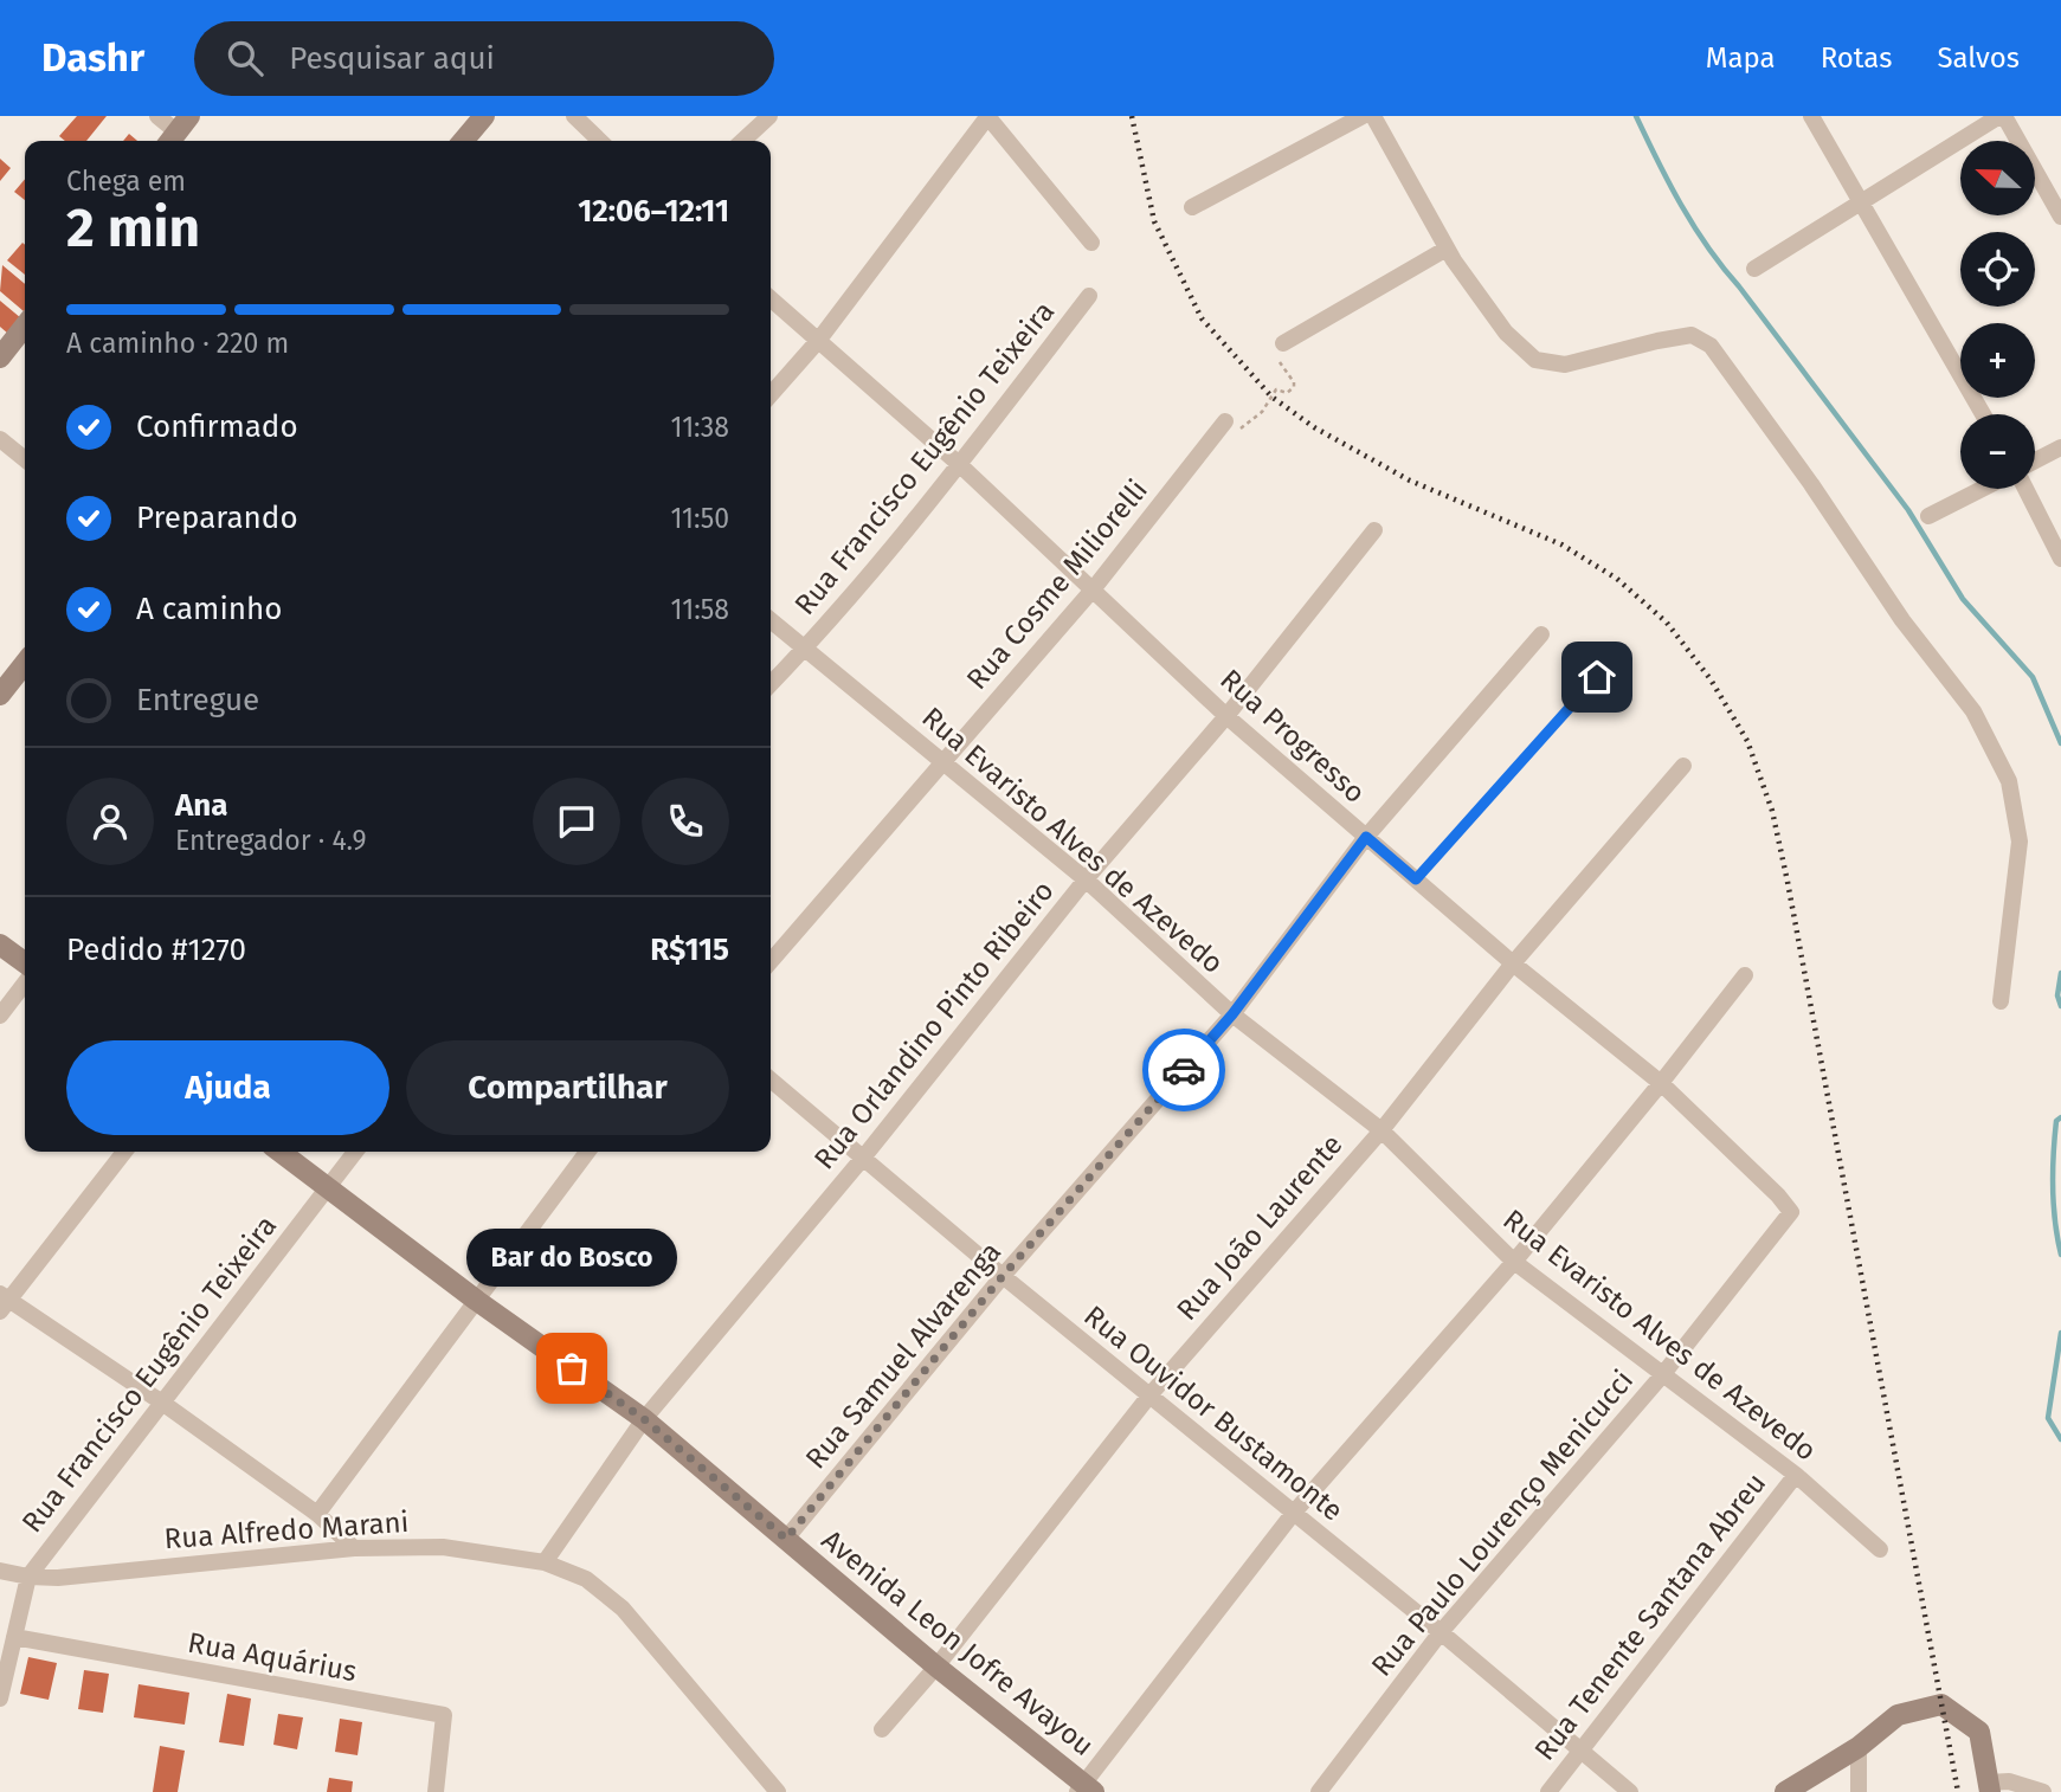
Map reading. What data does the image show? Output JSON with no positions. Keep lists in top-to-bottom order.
{
  "streets": {
    "street": [
      "Rua Francisco Eugênio Teixeira",
      "Rua Cosme Miliorelli",
      "Rua Progresso",
      "Rua Evaristo Alves de Azevedo",
      "Rua Orlandino Pinto Ribeiro",
      "Rua João Laurente",
      "Rua Samuel Alvarenga",
      "Rua Ouvidor Bustamonte",
      "Rua Paulo Lourenço Menicucci",
      "Rua Alfredo Marani",
      "Rua Tenente Santana Abreu",
      "Avenida Leon Jofre Avayou",
      "Rua Aquárius"
    ]
  },
  "crossings": [
    ["Rua Francisco Eugênio Teixeira", "Rua Progresso"],
    ["Rua Francisco Eugênio Teixeira", "Rua Evaristo Alves de Azevedo"],
    ["Rua Francisco Eugênio Teixeira", "Rua Alfredo Marani"],
    ["Rua Francisco Eugênio Teixeira", "Avenida Leon Jofre Avayou"],
    ["Rua Francisco Eugênio Teixeira", "Rua Aquárius"],
    ["Rua Cosme Miliorelli", "Rua Progresso"],
    ["Rua Cosme Miliorelli", "Rua Evaristo Alves de Azevedo"],
    ["Rua Progresso", "Rua Orlandino Pinto Ribeiro"],
    ["Rua Progresso", "Rua João Laurente"],
    ["Rua Progresso", "Rua Samuel Alvarenga"],
    ["Rua Progresso", "Rua Paulo Lourenço Menicucci"],
    ["Rua Evaristo Alves de Azevedo", "Rua Orlandino Pinto Ribeiro"],
    ["Rua Evaristo Alves de Azevedo", "Rua João Laurente"],
    ["Rua Evaristo Alves de Azevedo", "Rua Samuel Alvarenga"],
    ["Rua Evaristo Alves de Azevedo", "Rua Paulo Lourenço Menicucci"],
    ["Rua Evaristo Alves de Azevedo", "Rua Tenente Santana Abreu"],
    ["Rua Orlandino Pinto Ribeiro", "Rua Ouvidor Bustamonte"],
    ["Rua Orlandino Pinto Ribeiro", "Rua Alfredo Marani"],
    ["Rua Orlandino Pinto Ribeiro", "Avenida Leon Jofre Avayou"],
    ["Rua João Laurente", "Rua Ouvidor Bustamonte"],
    ["Rua João Laurente", "Avenida Leon Jofre Avayou"],
    ["Rua Samuel Alvarenga", "Rua Ouvidor Bustamonte"],
    ["Rua Samuel Alvarenga", "Avenida Leon Jofre Avayou"],
    ["Rua Ouvidor Bustamonte", "Rua Paulo Lourenço Menicucci"],
    ["Rua Ouvidor Bustamonte", "Rua Tenente Santana Abreu"]
  ],
  "places": ["Bar do Bosco"],
  "north": "left",
  "page": {
    "header": "Dashr",
    "search": "Pesquisar aqui",
    "nav": ["Mapa", "Rotas", "Salvos"],
    "map_buttons": ["+", "−"],
    "heading": ["2 min", "Chega em", "12:06–12:11"],
    "panel": [
      "Ana",
      "Entregador · 4.9",
      "Pedido #1270",
      "R$115"
    ],
    "bar": "A caminho · 220 m",
    "list": [
      ["Confirmado", "11:38"],
      ["Preparando", "11:50"],
      ["A caminho", "11:58"],
      "Entregue"
    ],
    "buttons": ["Ajuda", "Compartilhar"],
    "bubble": "Bar do Bosco"
  }
}
